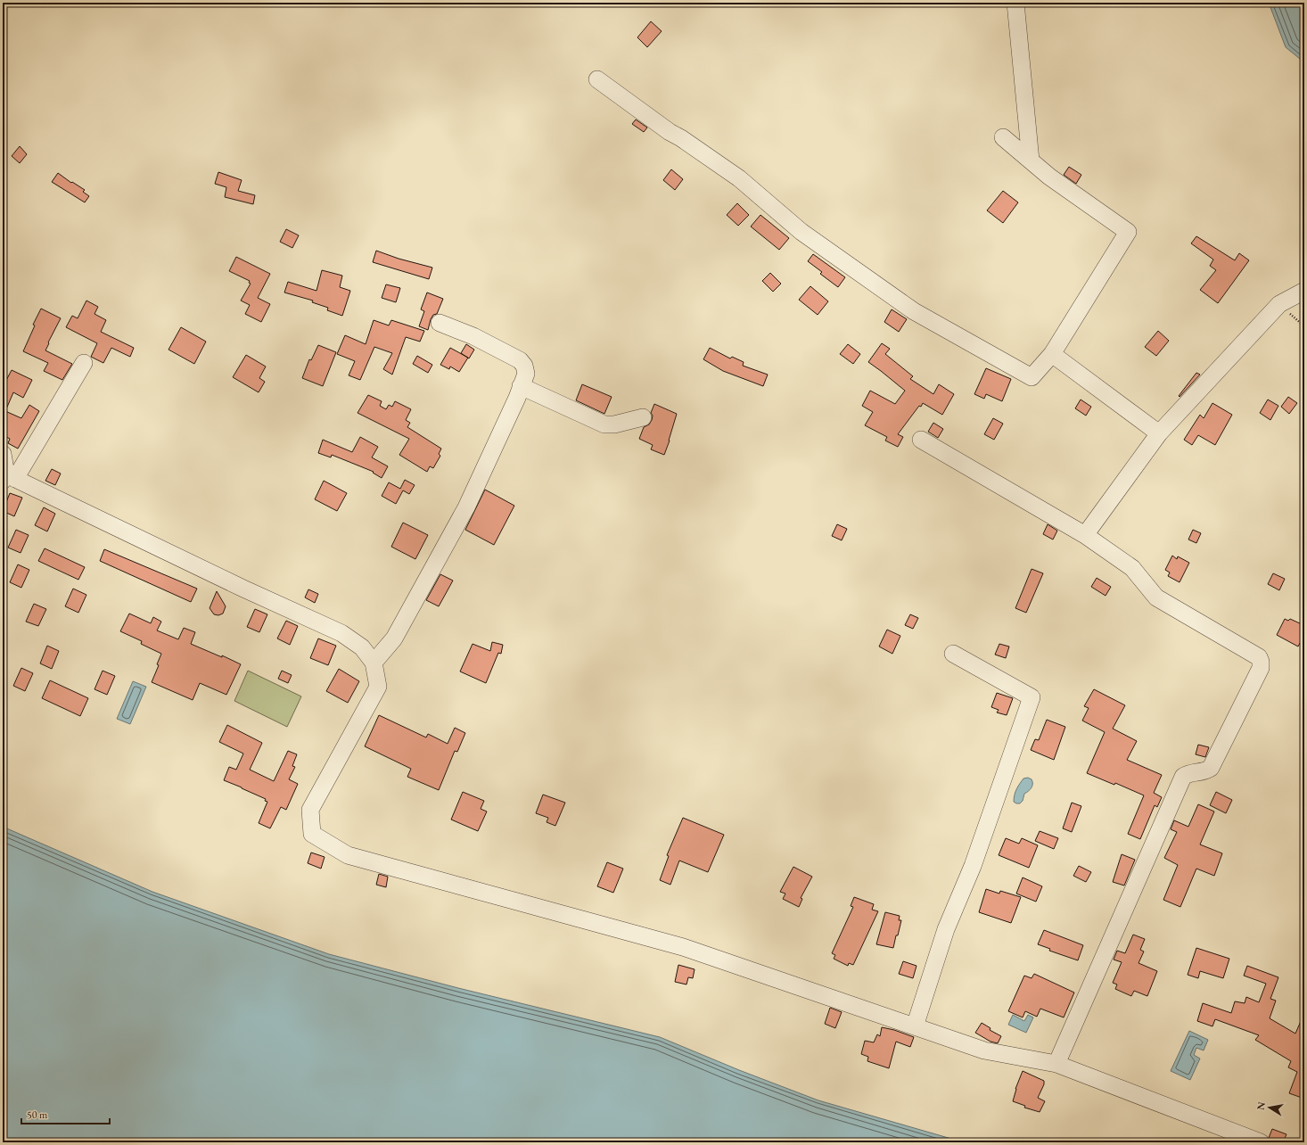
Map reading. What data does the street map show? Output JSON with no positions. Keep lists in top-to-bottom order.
{
  "scale_bar": "50 m",
  "north": "left"
}
